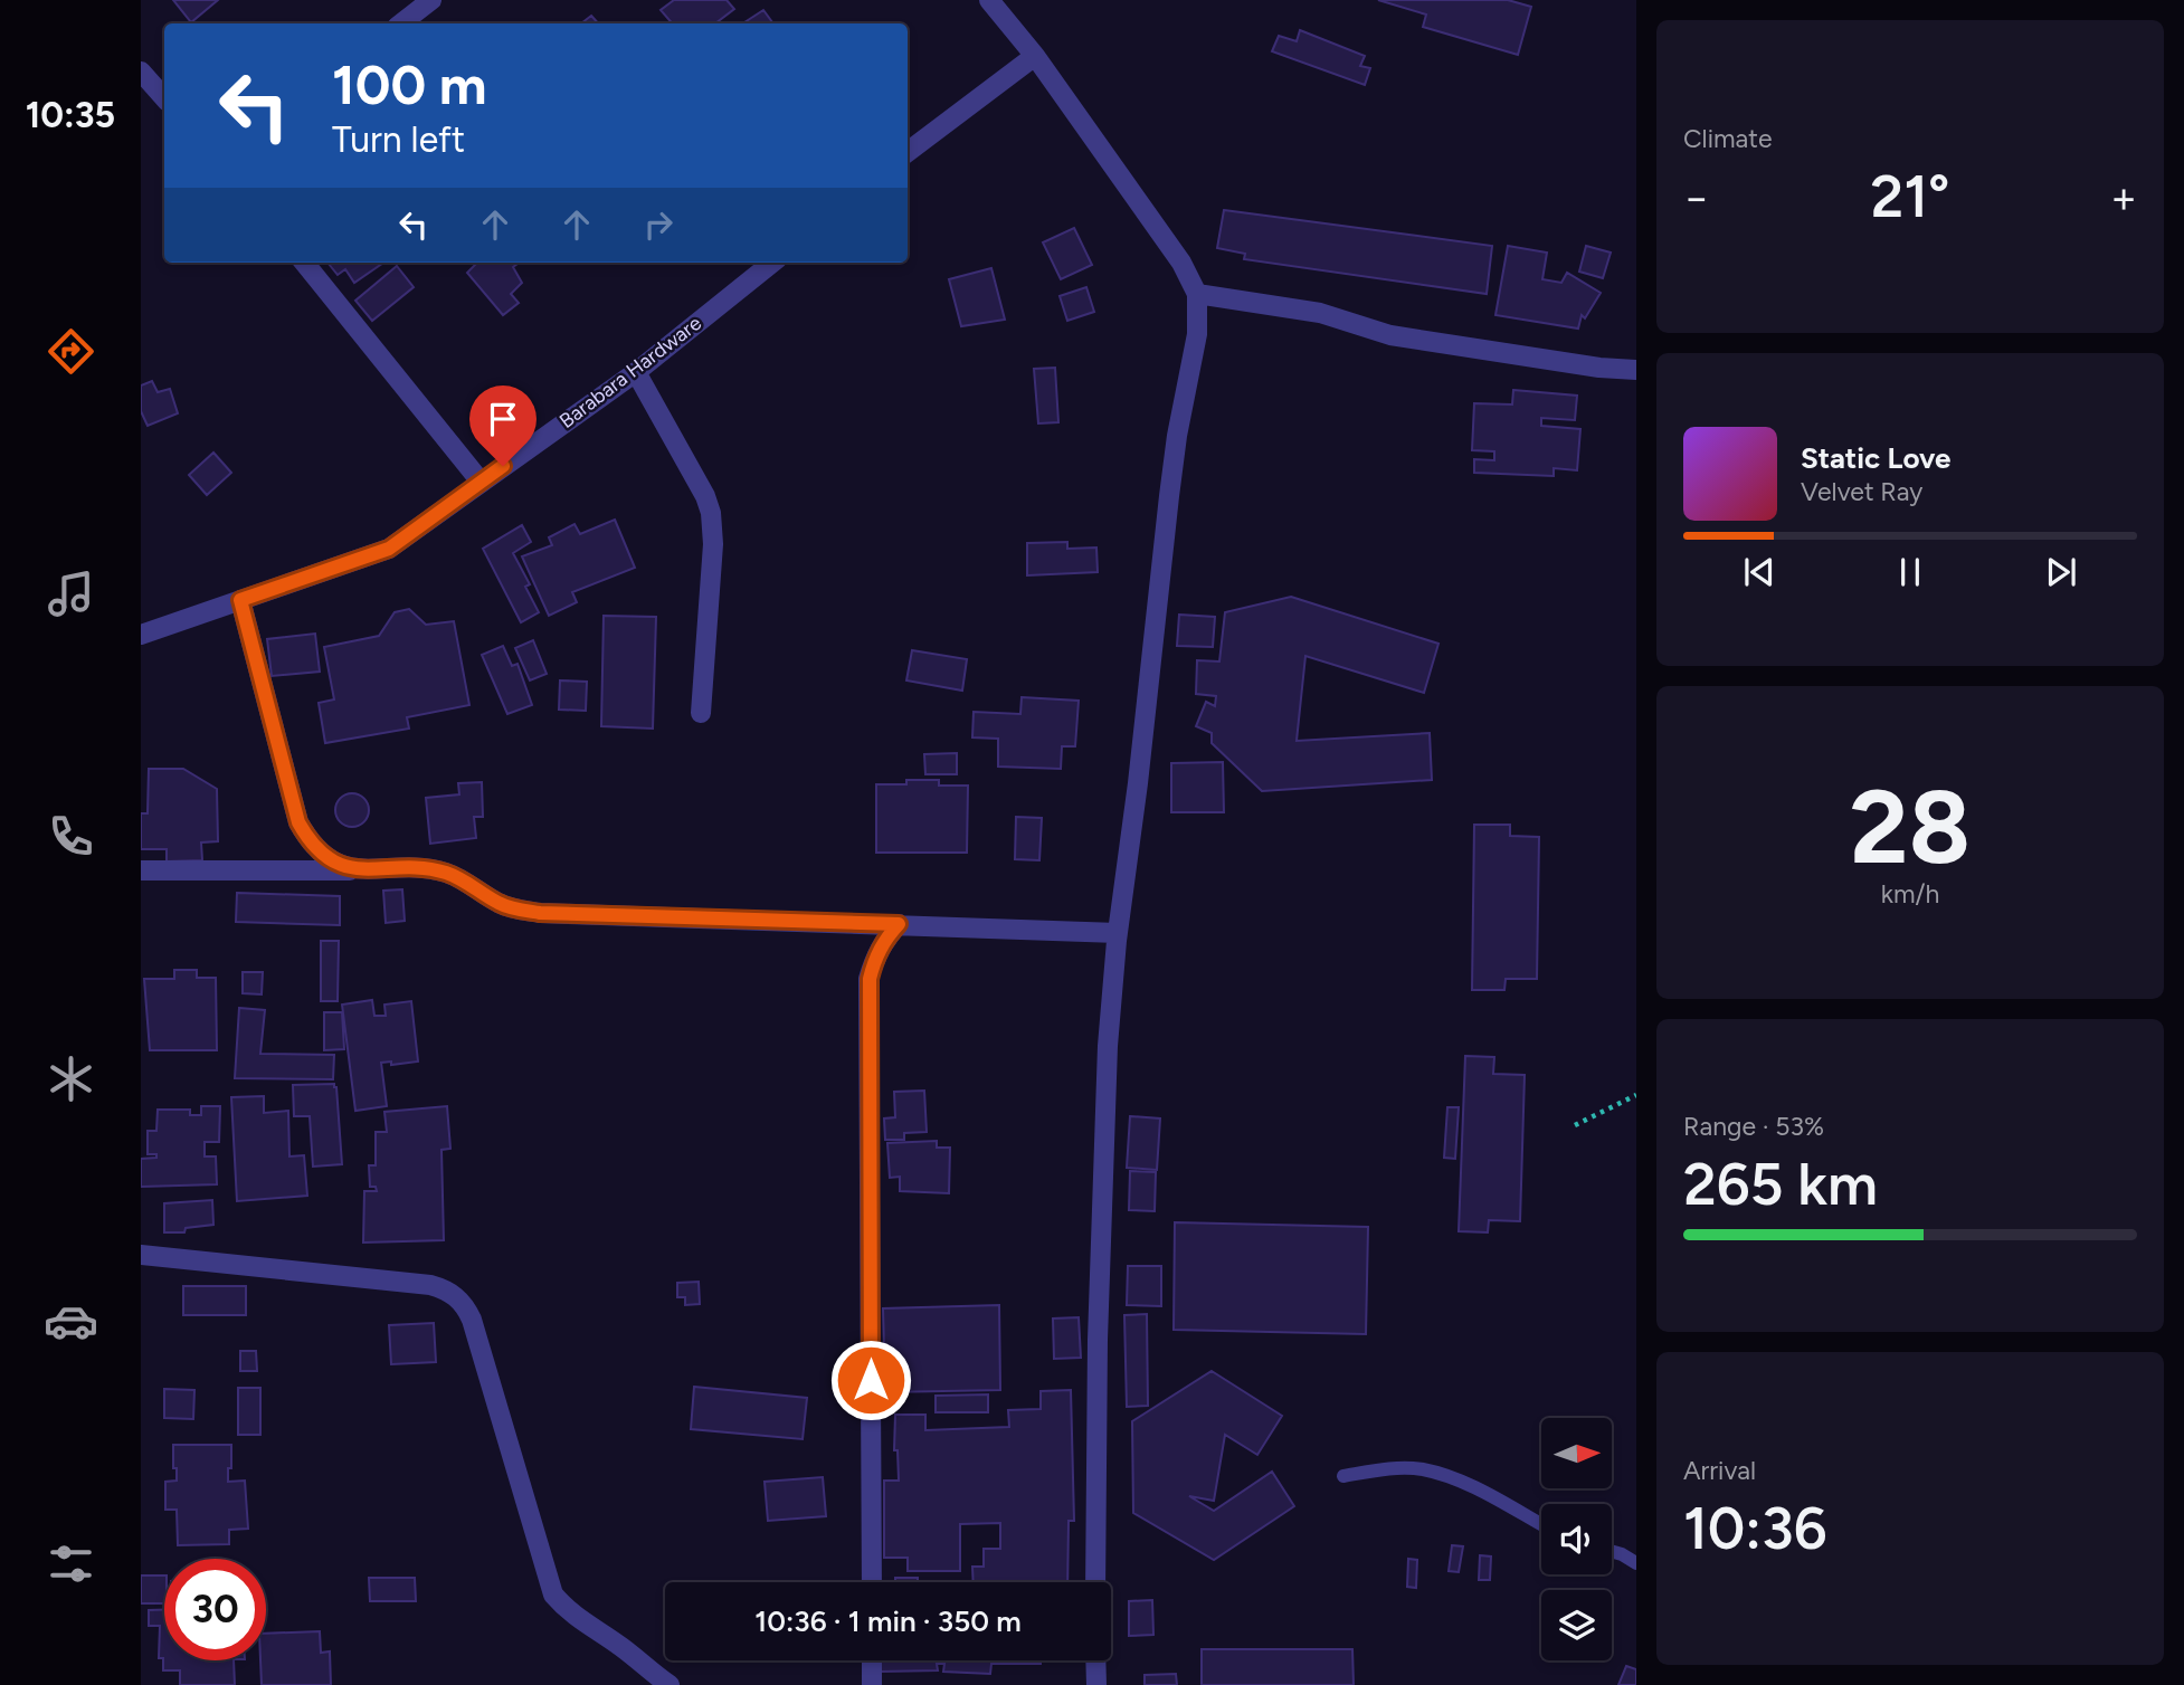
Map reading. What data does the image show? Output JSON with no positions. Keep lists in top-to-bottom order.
{
  "streets": {
    "street": ["Barabara Hardware"]
  },
  "north": "right",
  "page": {
    "tabs": "10:35",
    "tile": [
      "Climate",
      ["28", "km/h"],
      ["Range · 53%", "265 km"],
      ["Arrival", "10:36"]
    ],
    "turn": ["100 m", "Turn left"],
    "heat": ["−", "21°", "+"],
    "song": ["Static Love", "Velvet Ray"],
    "limit": "30",
    "trip": "10:36 · 1 min · 350 m"
  }
}
